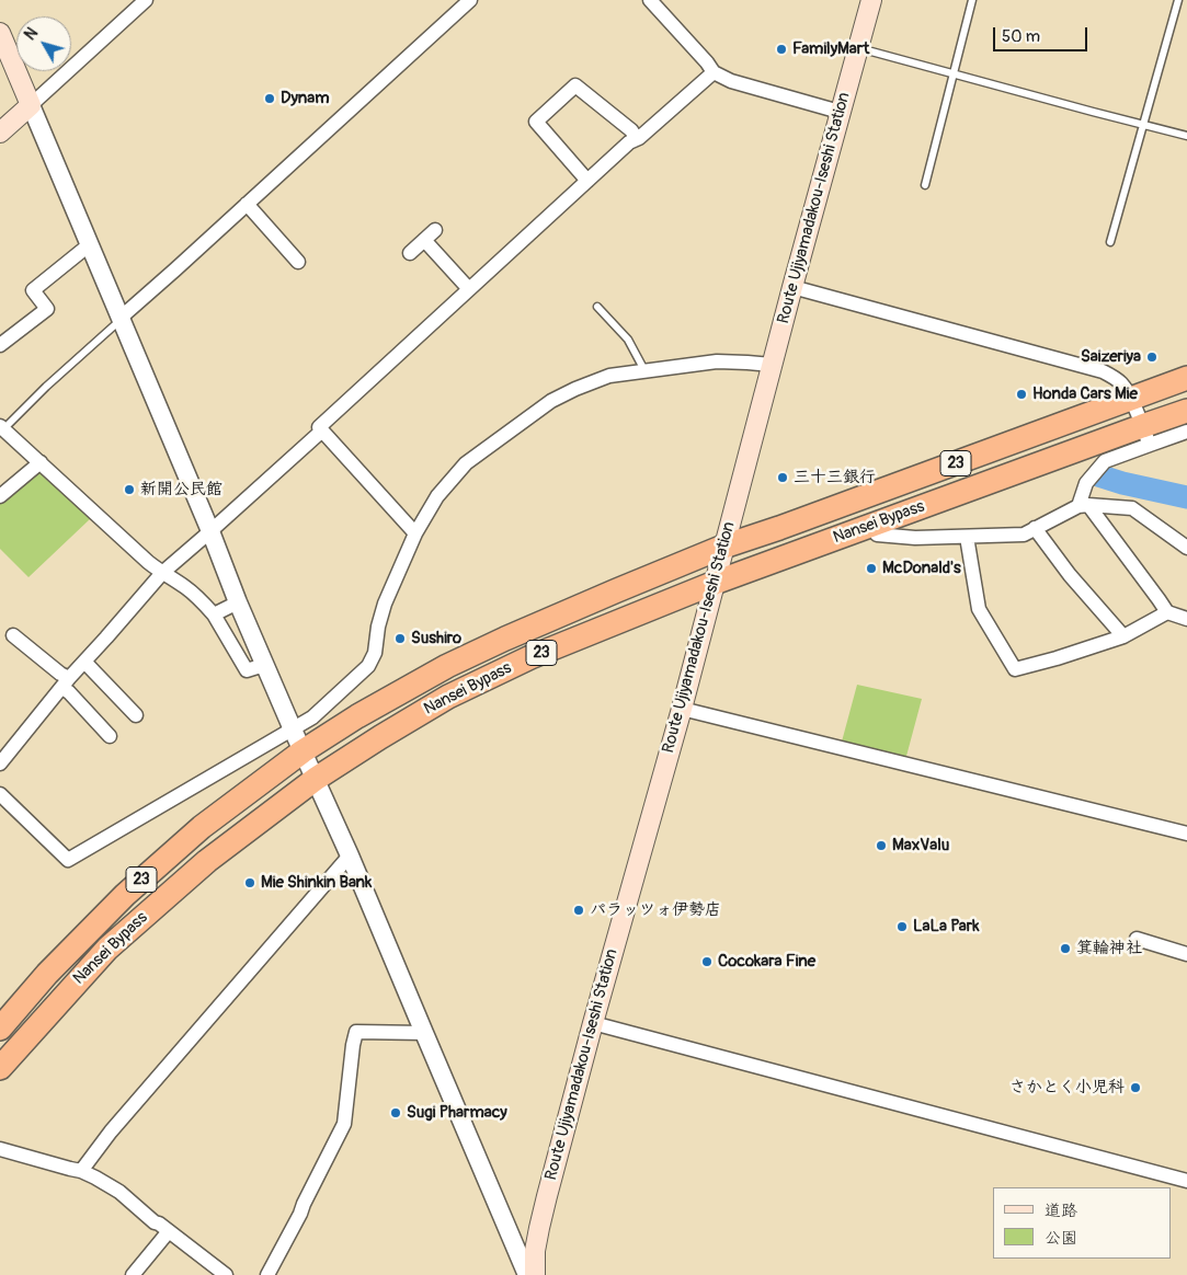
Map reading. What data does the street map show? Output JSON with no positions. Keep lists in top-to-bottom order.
{
  "streets": {
    "highway": ["23", "Nansei Bypass"],
    "main road": ["Route Ujiyamadakou-Iseshi Station"]
  },
  "crossings": [
    ["Route Ujiyamadakou-Iseshi Station", "Nansei Bypass"]
  ],
  "places": [
    "FamilyMart",
    "Dynam",
    "Saizeriya",
    "Honda Cars Mie",
    "三十三銀行",
    "新開公民館",
    "McDonald's",
    "Sushiro",
    "MaxValu",
    "Mie Shinkin Bank",
    "パラッツォ伊勢店",
    "LaLa Park",
    "箕輪神社",
    "Cocokara Fine",
    "さかとく小児科",
    "Sugi Pharmacy"
  ],
  "legend": ["道路", "公園"],
  "scale_bar": "50 m",
  "north": "top left"
}
